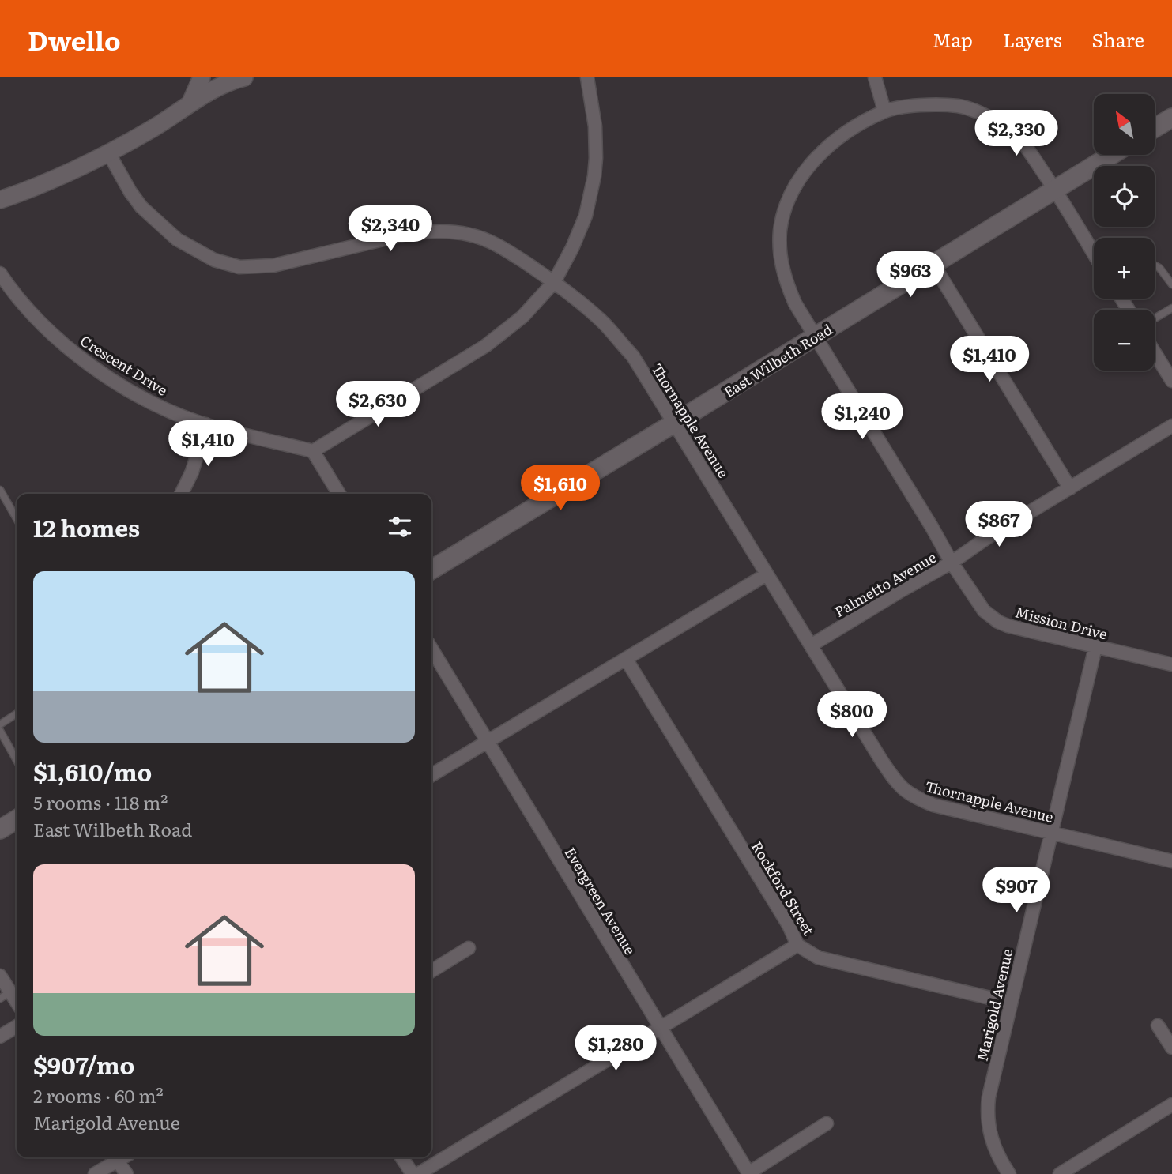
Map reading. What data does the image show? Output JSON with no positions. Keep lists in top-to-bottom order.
{
  "streets": {
    "main road": ["East Wilbeth Road"],
    "street": [
      "Crescent Drive",
      "Thornapple Avenue",
      "Palmetto Avenue",
      "Mission Drive",
      "Rockford Street",
      "Evergreen Avenue",
      "Marigold Avenue"
    ]
  },
  "crossings": [
    ["East Wilbeth Road", "Thornapple Avenue"],
    ["East Wilbeth Road", "Mission Drive"],
    ["Thornapple Avenue", "Palmetto Avenue"],
    ["Thornapple Avenue", "Marigold Avenue"],
    ["Palmetto Avenue", "Mission Drive"],
    ["Mission Drive", "Marigold Avenue"],
    ["Rockford Street", "Marigold Avenue"]
  ],
  "north": "top left",
  "page": {
    "header": "Dwello",
    "nav": ["Map", "Layers", "Share"],
    "map_buttons": ["+", "−"],
    "price": [
      "$2,330",
      "$2,340",
      "$963",
      "$1,410",
      "$2,630",
      "$1,240",
      "$1,410",
      "$1,610",
      "$867",
      "$800",
      "$907",
      "$1,280"
    ],
    "heading": "12 homes",
    "list": [
      {
        "name": "$1,610/mo",
        "note": "5 rooms · 118 m² · East Wilbeth Road"
      },
      {
        "name": "$907/mo",
        "note": "2 rooms · 60 m² · Marigold Avenue"
      }
    ]
  }
}
